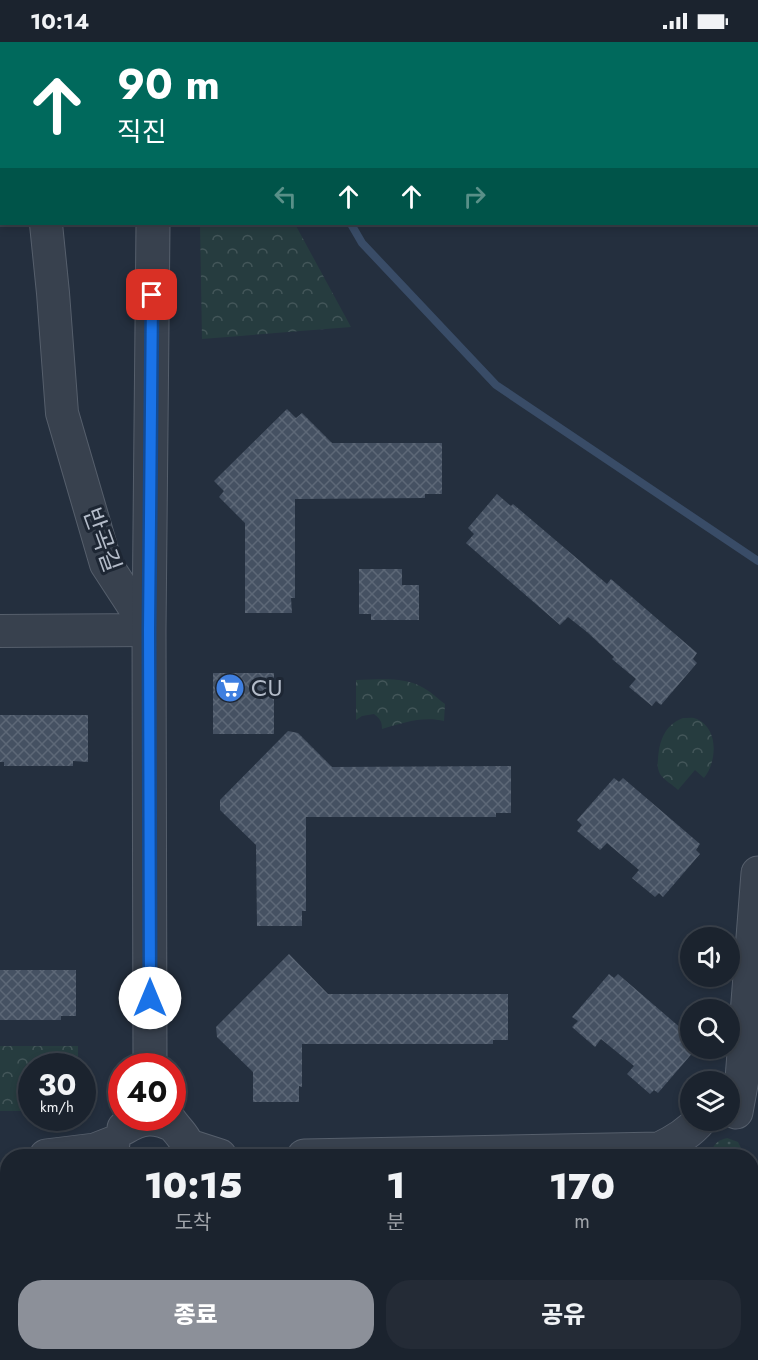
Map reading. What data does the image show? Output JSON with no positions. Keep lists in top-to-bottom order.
{
  "streets": {
    "street": ["반곡길"]
  },
  "places": {
    "supermarket": ["CU"]
  },
  "page": {
    "status": "10:14",
    "turn": ["90 m", "직진"],
    "speed": "30 km/h",
    "limit": "40",
    "eta": [
      "10:15",
      "도착",
      "1",
      "분",
      "170",
      "m"
    ],
    "buttons": ["종료", "공유"]
  }
}
